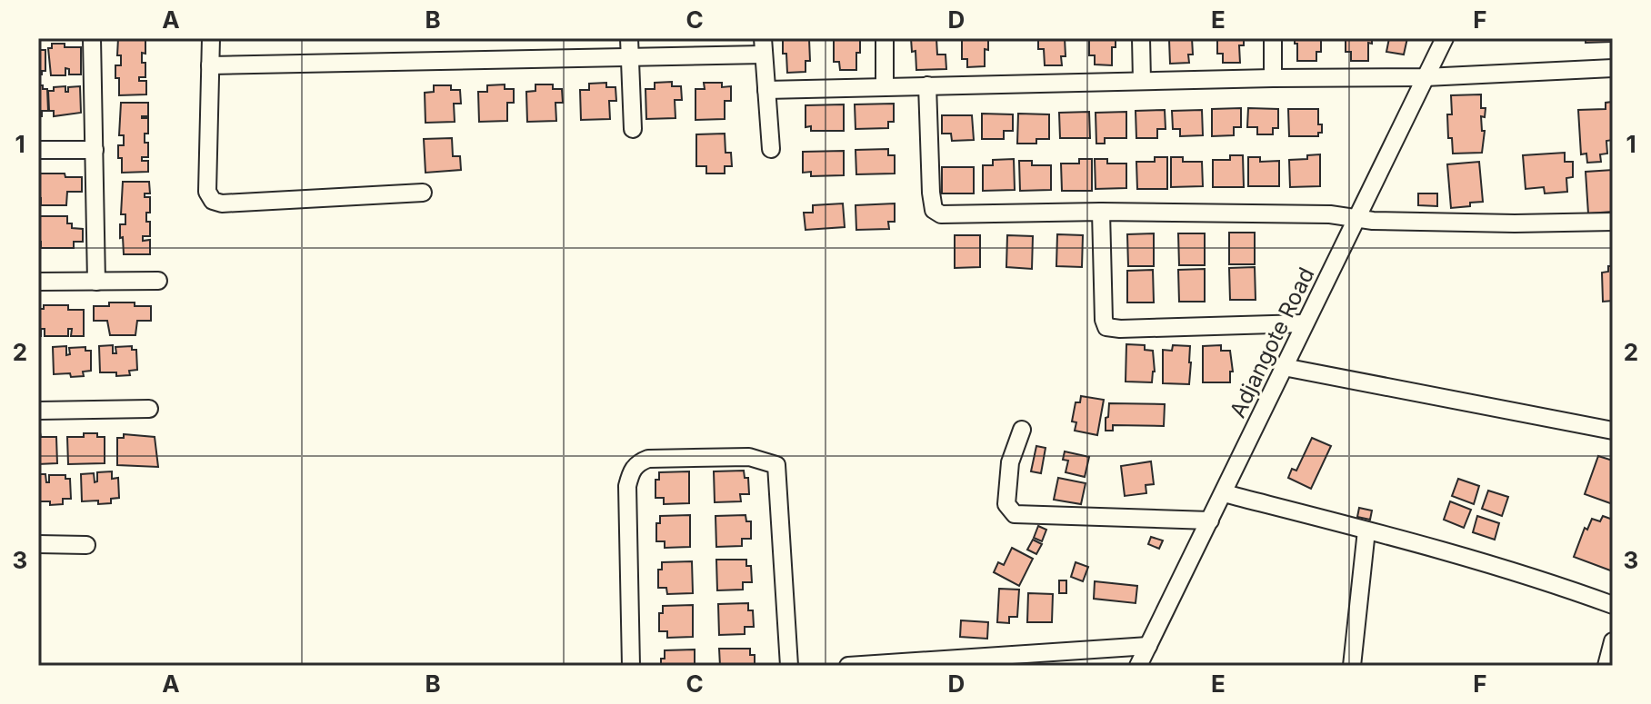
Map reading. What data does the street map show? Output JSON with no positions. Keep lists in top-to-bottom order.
{
  "streets": {
    "street": ["Adjangote Road"]
  },
  "grid": {
    "columns": [
      "A",
      "B",
      "C",
      "D",
      "E",
      "F"
    ],
    "rows": ["1", "2", "3"]
  }
}
